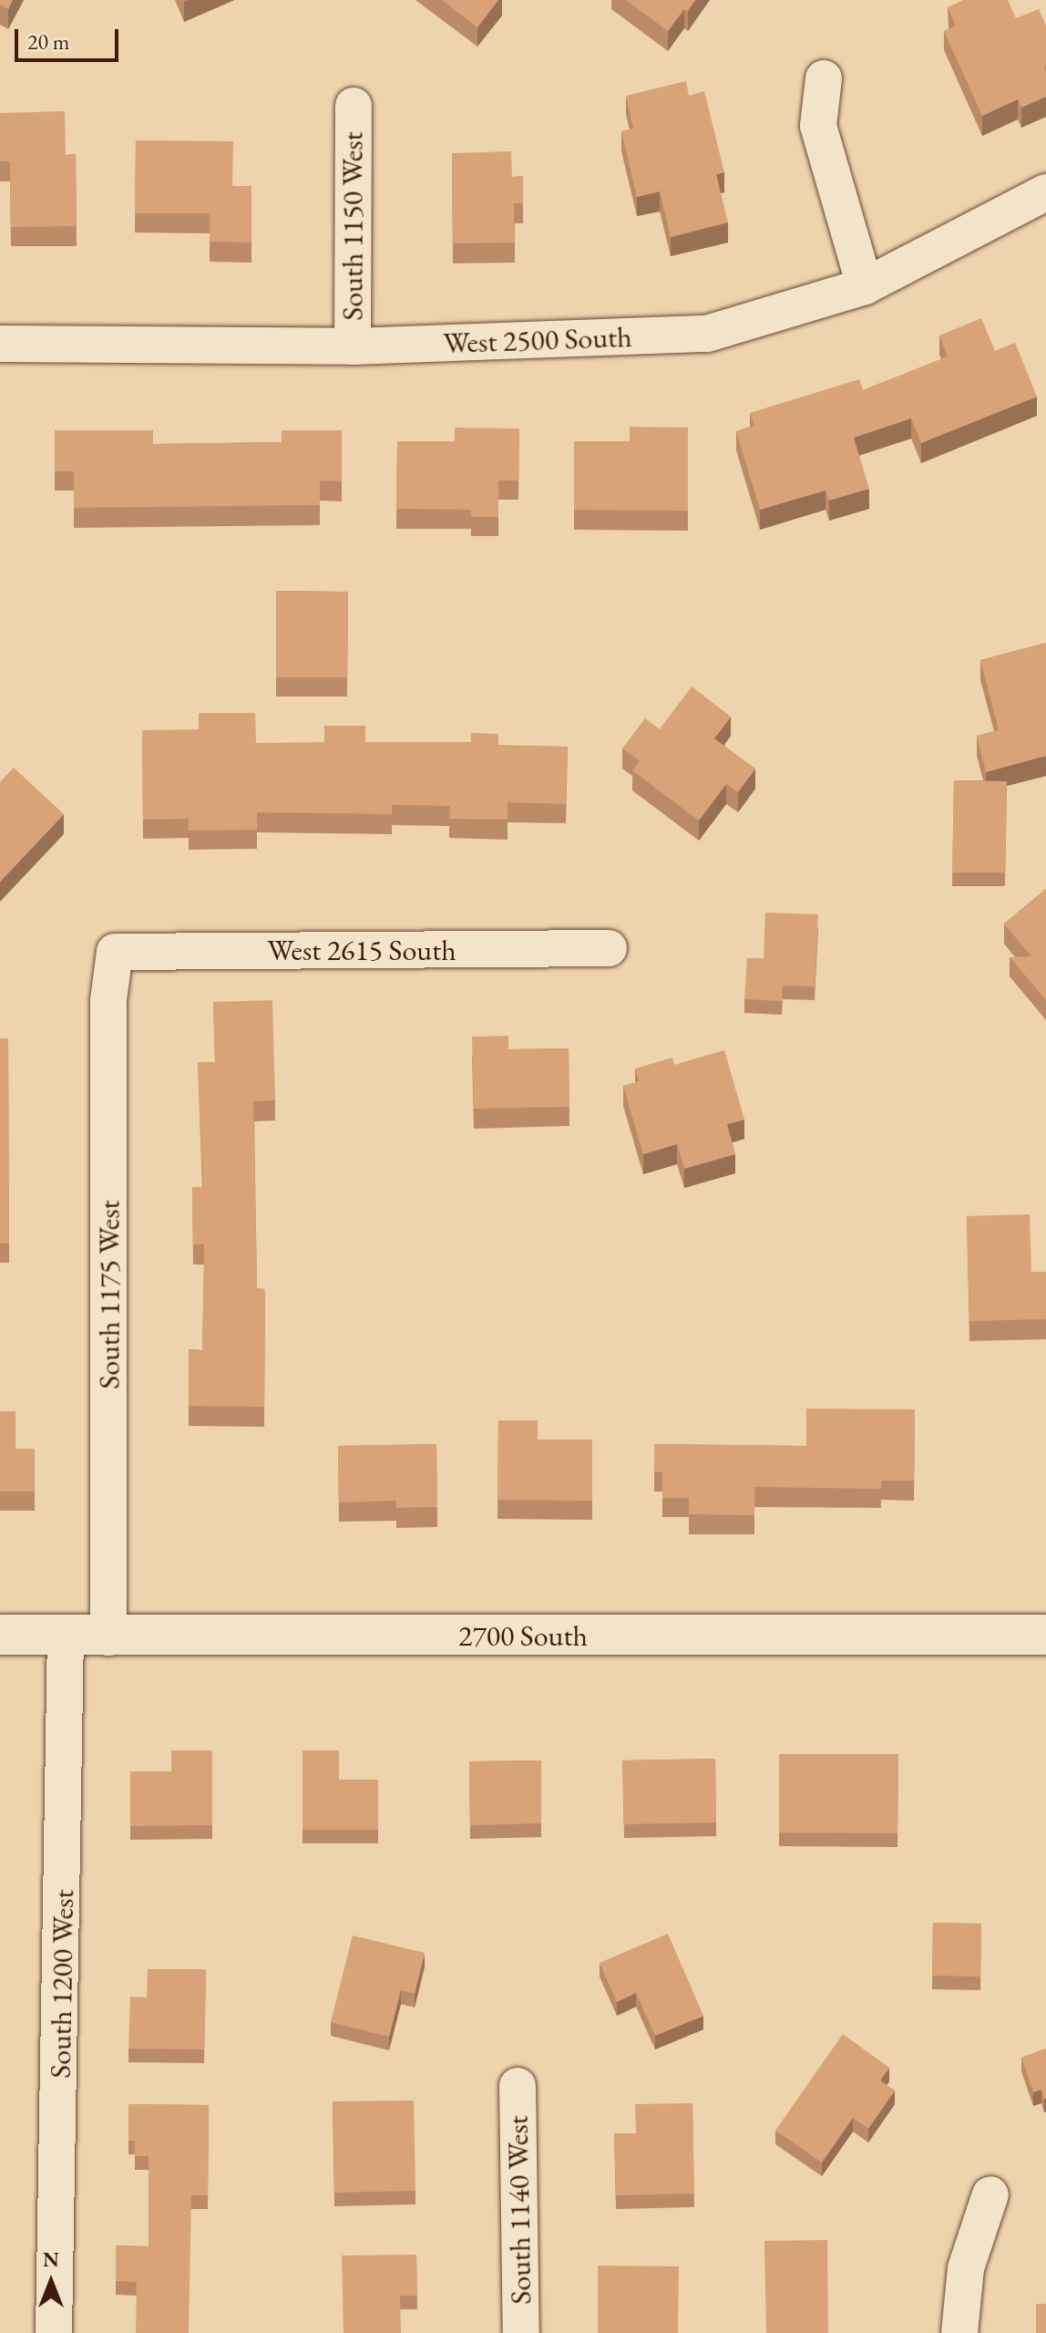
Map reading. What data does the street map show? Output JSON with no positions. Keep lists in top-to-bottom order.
{
  "streets": {
    "main road": ["2700 South"],
    "street": [
      "South 1150 West",
      "West 2500 South",
      "West 2615 South",
      "South 1175 West",
      "South 1200 West",
      "South 1140 West"
    ]
  },
  "crossings": [
    ["South 1150 West", "West 2500 South"],
    ["West 2615 South", "South 1175 West"],
    ["South 1175 West", "2700 South"],
    ["2700 South", "South 1200 West"]
  ],
  "scale_bar": "20 m",
  "north": "top"
}
